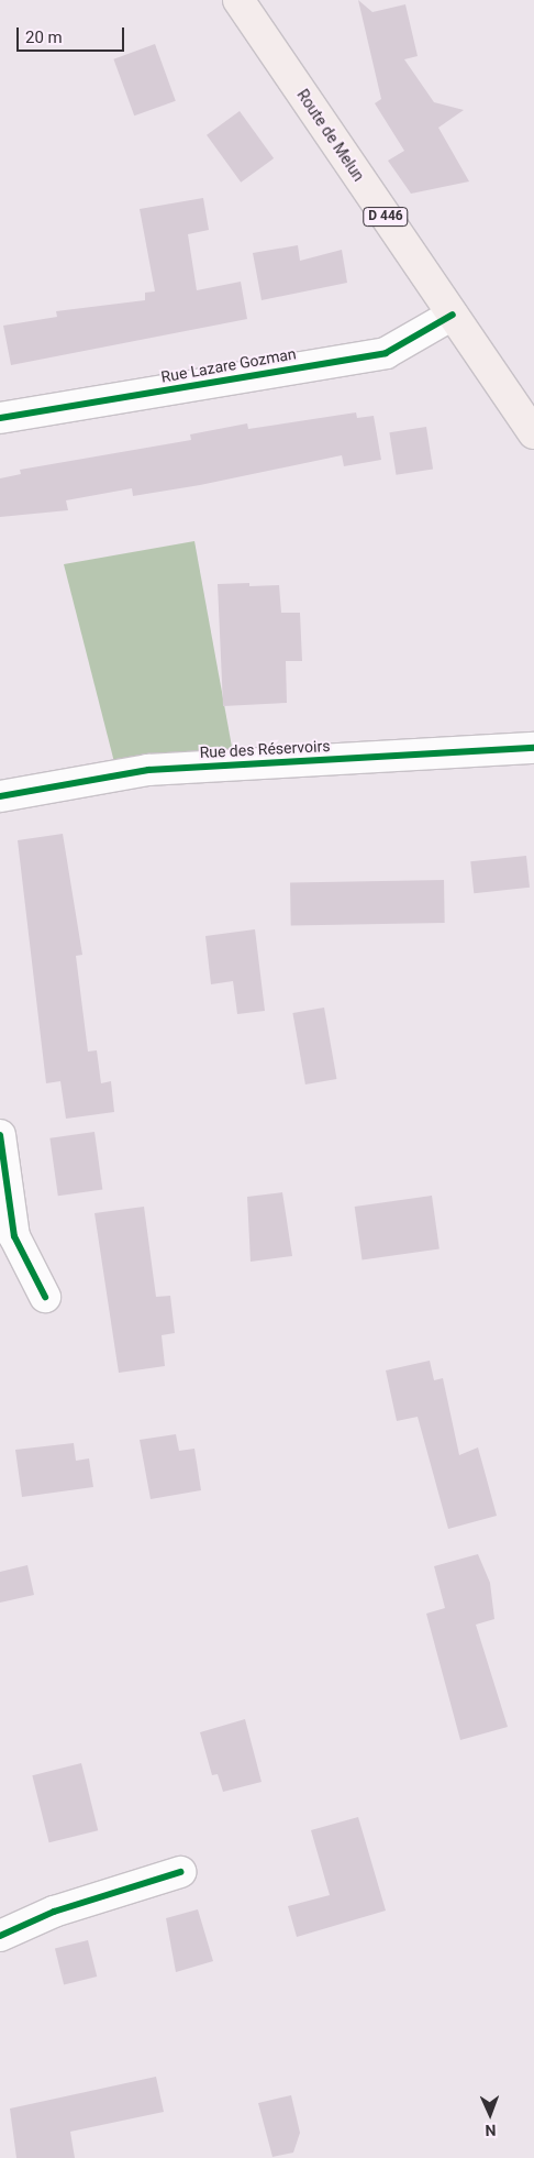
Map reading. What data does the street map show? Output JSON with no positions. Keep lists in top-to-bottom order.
{
  "streets": {
    "main road": ["Route de Melun", "D 446"],
    "street": ["Rue Lazare Gozman", "Rue des Réservoirs"]
  },
  "crossings": [
    ["Route de Melun", "Rue Lazare Gozman"]
  ],
  "scale_bar": "20 m",
  "north": "bottom"
}
